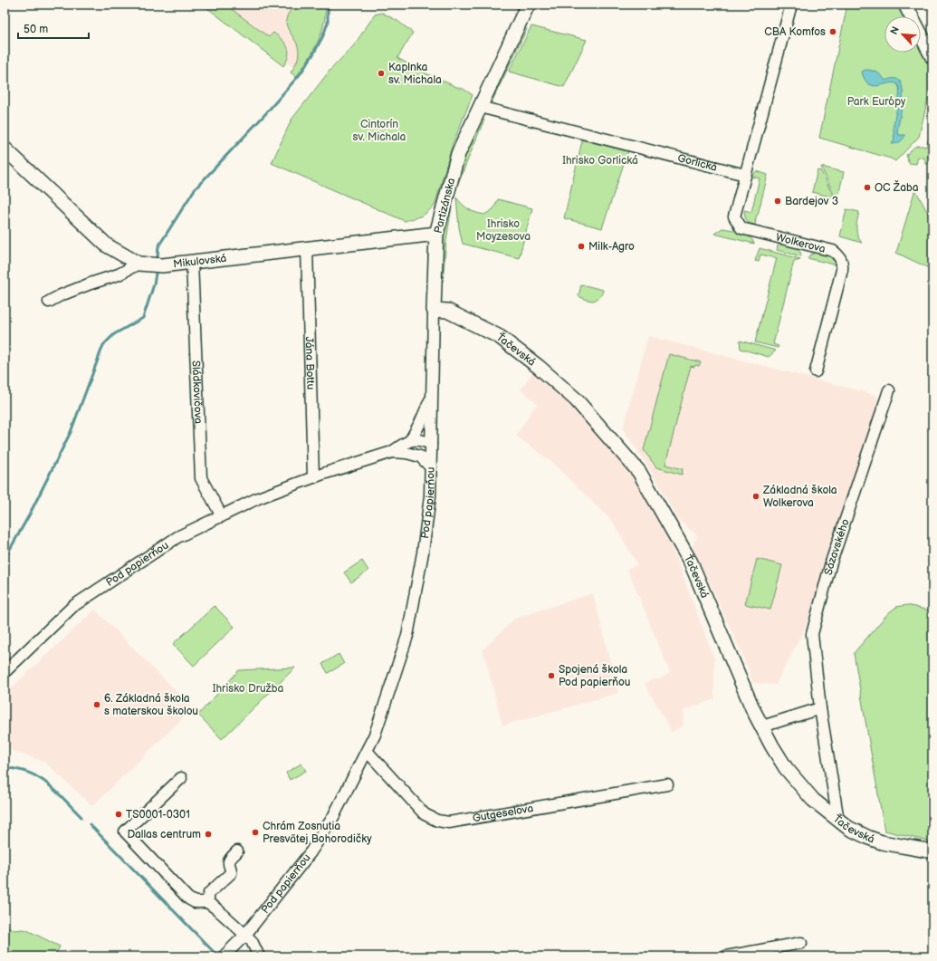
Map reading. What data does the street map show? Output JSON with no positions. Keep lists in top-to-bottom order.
{
  "streets": {
    "street": [
      "Gorlická",
      "Partizánska",
      "Wolkerova",
      "Mikulovská",
      "Ťačevská",
      "Jána Bottu",
      "Sládkovičova",
      "Pod papierňou",
      "Sázavského",
      "Gutgeselova"
    ]
  },
  "crossings": [
    ["Gorlická", "Partizánska"],
    ["Gorlická", "Wolkerova"],
    ["Partizánska", "Mikulovská"],
    ["Partizánska", "Ťačevská"],
    ["Partizánska", "Pod papierňou"],
    ["Mikulovská", "Jána Bottu"],
    ["Mikulovská", "Sládkovičova"],
    ["Ťačevská", "Sázavského"],
    ["Jána Bottu", "Pod papierňou"],
    ["Sládkovičova", "Pod papierňou"],
    ["Pod papierňou", "Gutgeselova"]
  ],
  "parks": [
    "Park Európy",
    "Cintorín sv. Michala",
    "Ihrisko Gorlická",
    "Ihrisko Moyzesova",
    "Ihrisko Družba"
  ],
  "places": [
    "CBA Komfos",
    "Kaplnka sv. Michala",
    "OC Žaba",
    "Bardejov 3",
    "Milk-Agro",
    "Základná škola Wolkerova",
    "Spojená škola Pod papierňou",
    "6. Základná škola s materskou školou",
    "TS0001-0301",
    "Chrám Zosnutia Presvätej Bohorodičky",
    "Dallas centrum"
  ],
  "scale_bar": "50 m",
  "north": "top left"
}
